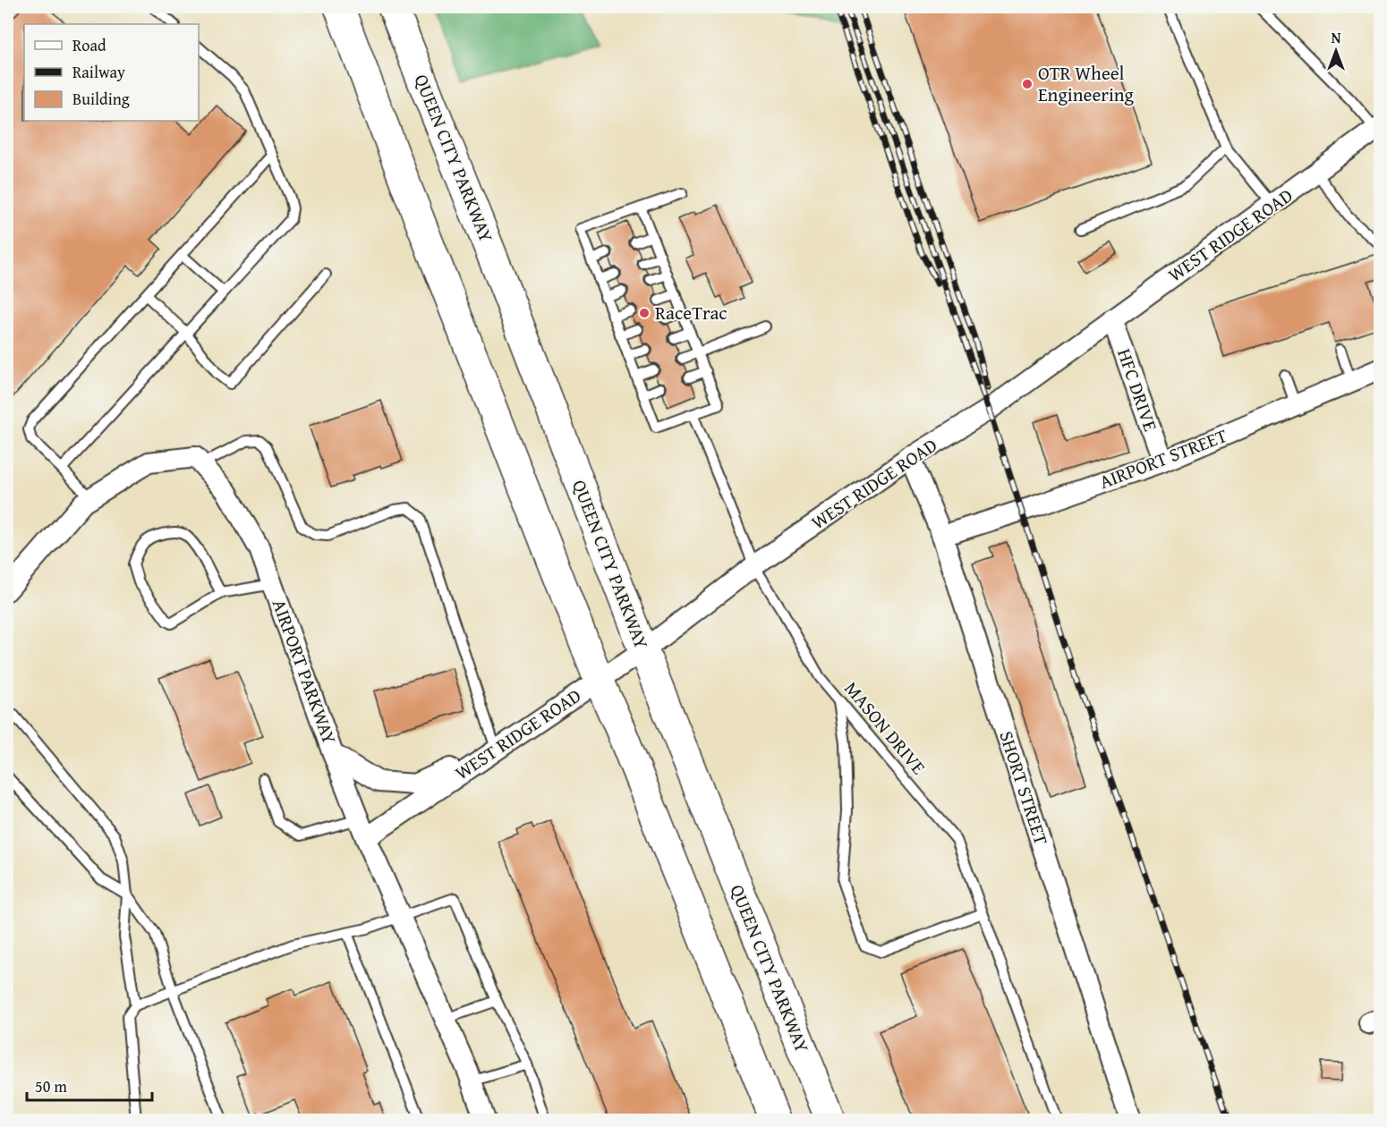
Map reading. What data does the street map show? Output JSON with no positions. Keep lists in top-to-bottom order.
{
  "streets": {
    "main road": ["QUEEN CITY PARKWAY"],
    "street": [
      "WEST RIDGE ROAD",
      "HFC DRIVE",
      "AIRPORT STREET",
      "AIRPORT PARKWAY",
      "SHORT STREET"
    ],
    "lane": ["MASON DRIVE"]
  },
  "crossings": [
    ["QUEEN CITY PARKWAY", "WEST RIDGE ROAD"],
    ["WEST RIDGE ROAD", "HFC DRIVE"],
    ["WEST RIDGE ROAD", "AIRPORT PARKWAY"],
    ["WEST RIDGE ROAD", "MASON DRIVE"],
    ["WEST RIDGE ROAD", "SHORT STREET"],
    ["HFC DRIVE", "AIRPORT STREET"],
    ["AIRPORT STREET", "SHORT STREET"]
  ],
  "places": ["OTR Wheel Engineering", "RaceTrac"],
  "legend": ["Road", "Railway", "Building"],
  "scale_bar": "50 m",
  "north": "top"
}
